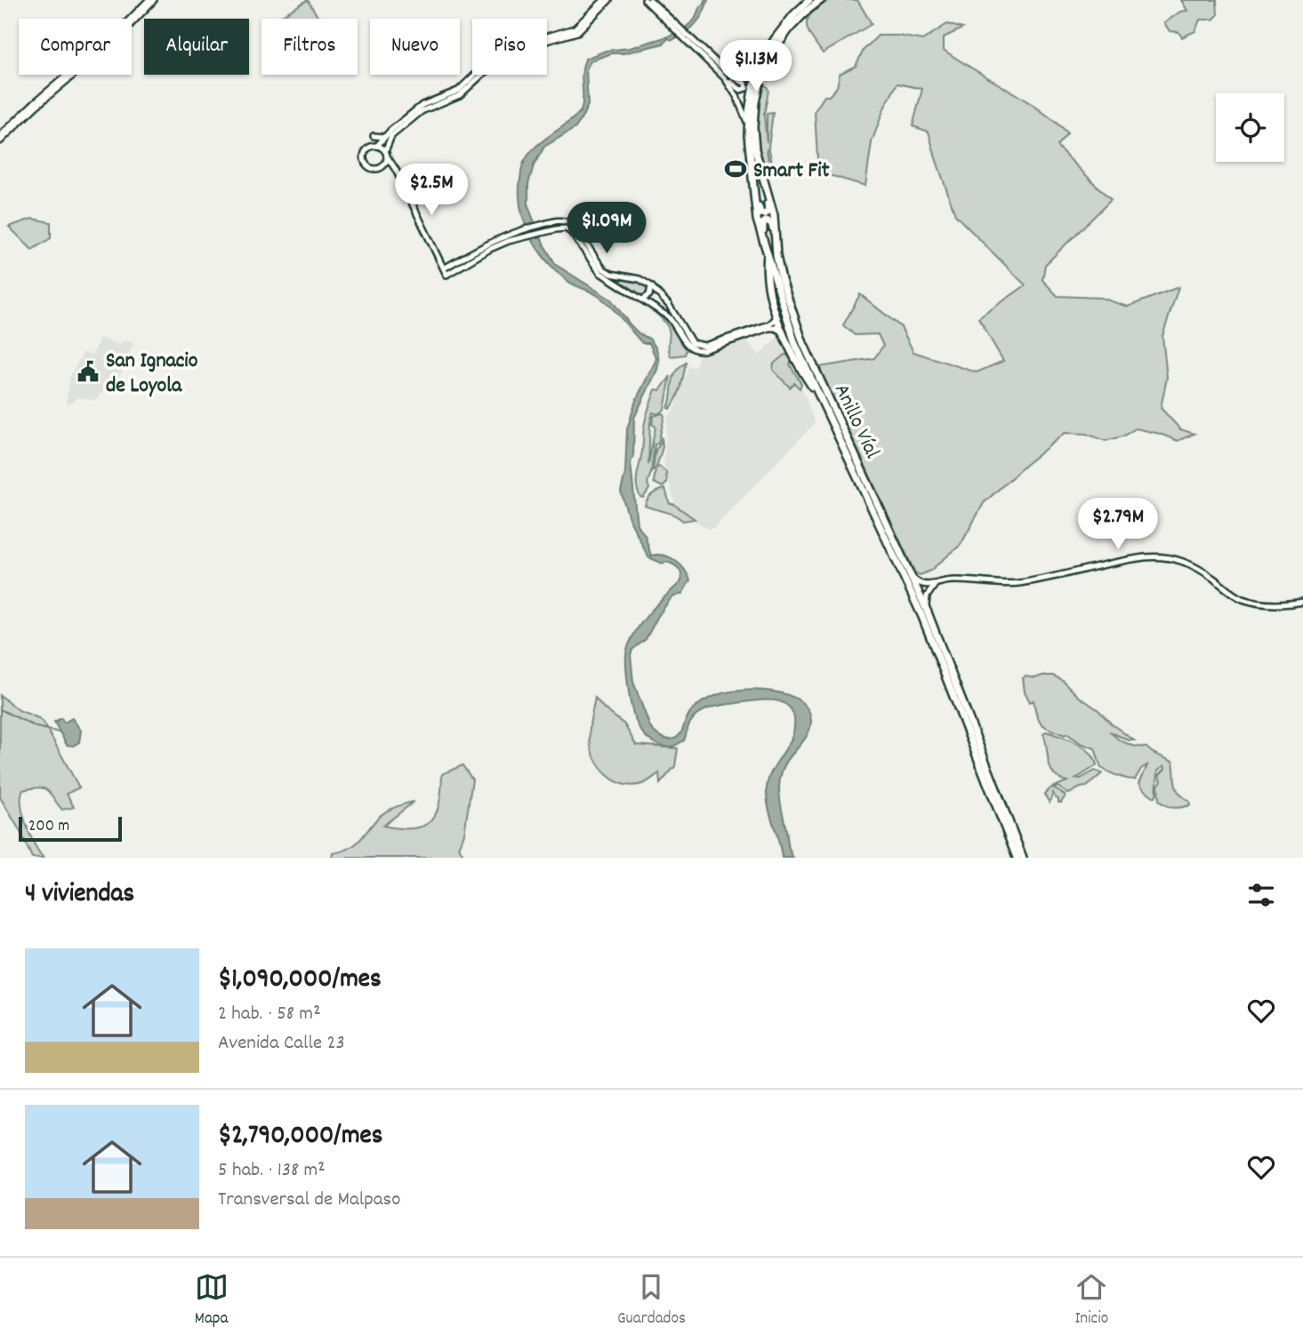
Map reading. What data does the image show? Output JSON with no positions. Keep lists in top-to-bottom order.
{
  "streets": {
    "highway": ["Anillo Víal"]
  },
  "places": {
    "sports": ["Smart Fit"],
    "public building": ["San Ignacio de Loyola"]
  },
  "scale_bar": "200 m",
  "page": {
    "chip": [
      "Comprar",
      "Alquilar",
      "Filtros",
      "Nuevo",
      "Piso"
    ],
    "price": [
      "$1.13M",
      "$2.5M",
      "$1.09M",
      "$2.79M"
    ],
    "scale": "200 m",
    "heading": "4 viviendas",
    "list": [
      {
        "name": "$1,090,000/mes",
        "note": "2 hab. · 58 m² · Avenida Calle 23"
      },
      {
        "name": "$2,790,000/mes",
        "note": "5 hab. · 138 m² · Transversal de Malpaso"
      }
    ],
    "tabs": ["Mapa", "Guardados", "Inicio"]
  }
}
